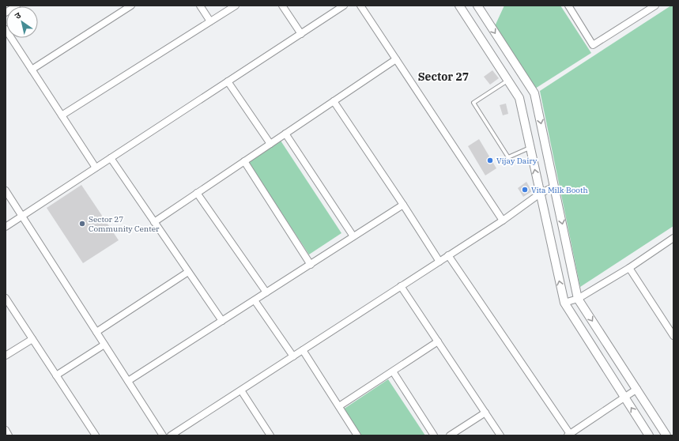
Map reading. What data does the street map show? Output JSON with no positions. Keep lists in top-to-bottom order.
{
  "districts": ["Sector 27"],
  "places": ["Vijay Dairy", "Vita Milk Booth", "Sector 27 Community Center"],
  "north": "top left"
}
